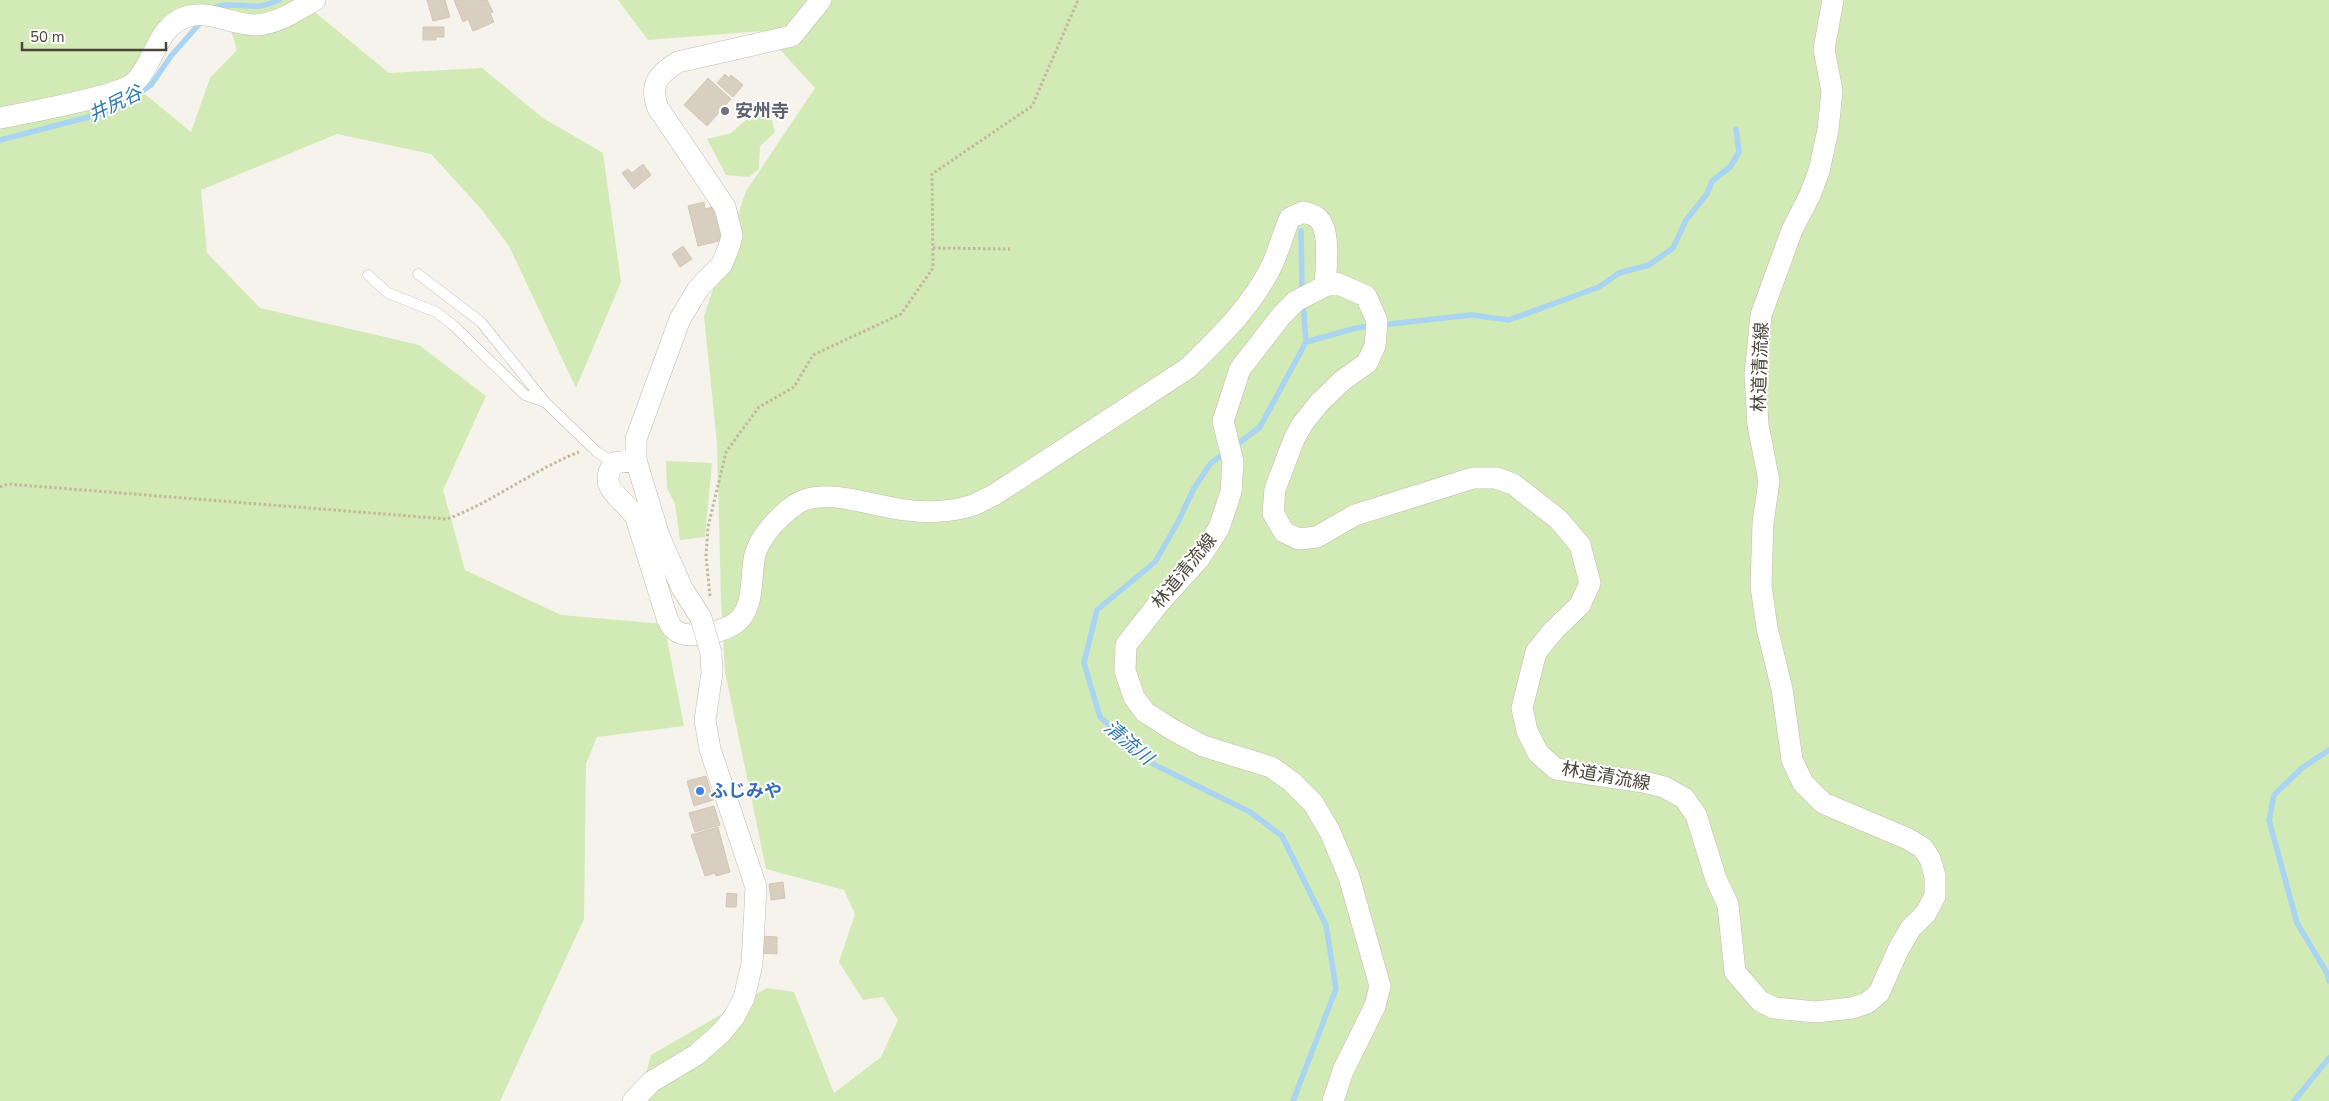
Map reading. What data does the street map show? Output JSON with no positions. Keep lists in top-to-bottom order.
{
  "streets": {
    "street": ["林道清流線"]
  },
  "water": ["井尻谷", "清流川"],
  "places": ["安州寺", "ふじみや"],
  "scale_bar": "50 m"
}
